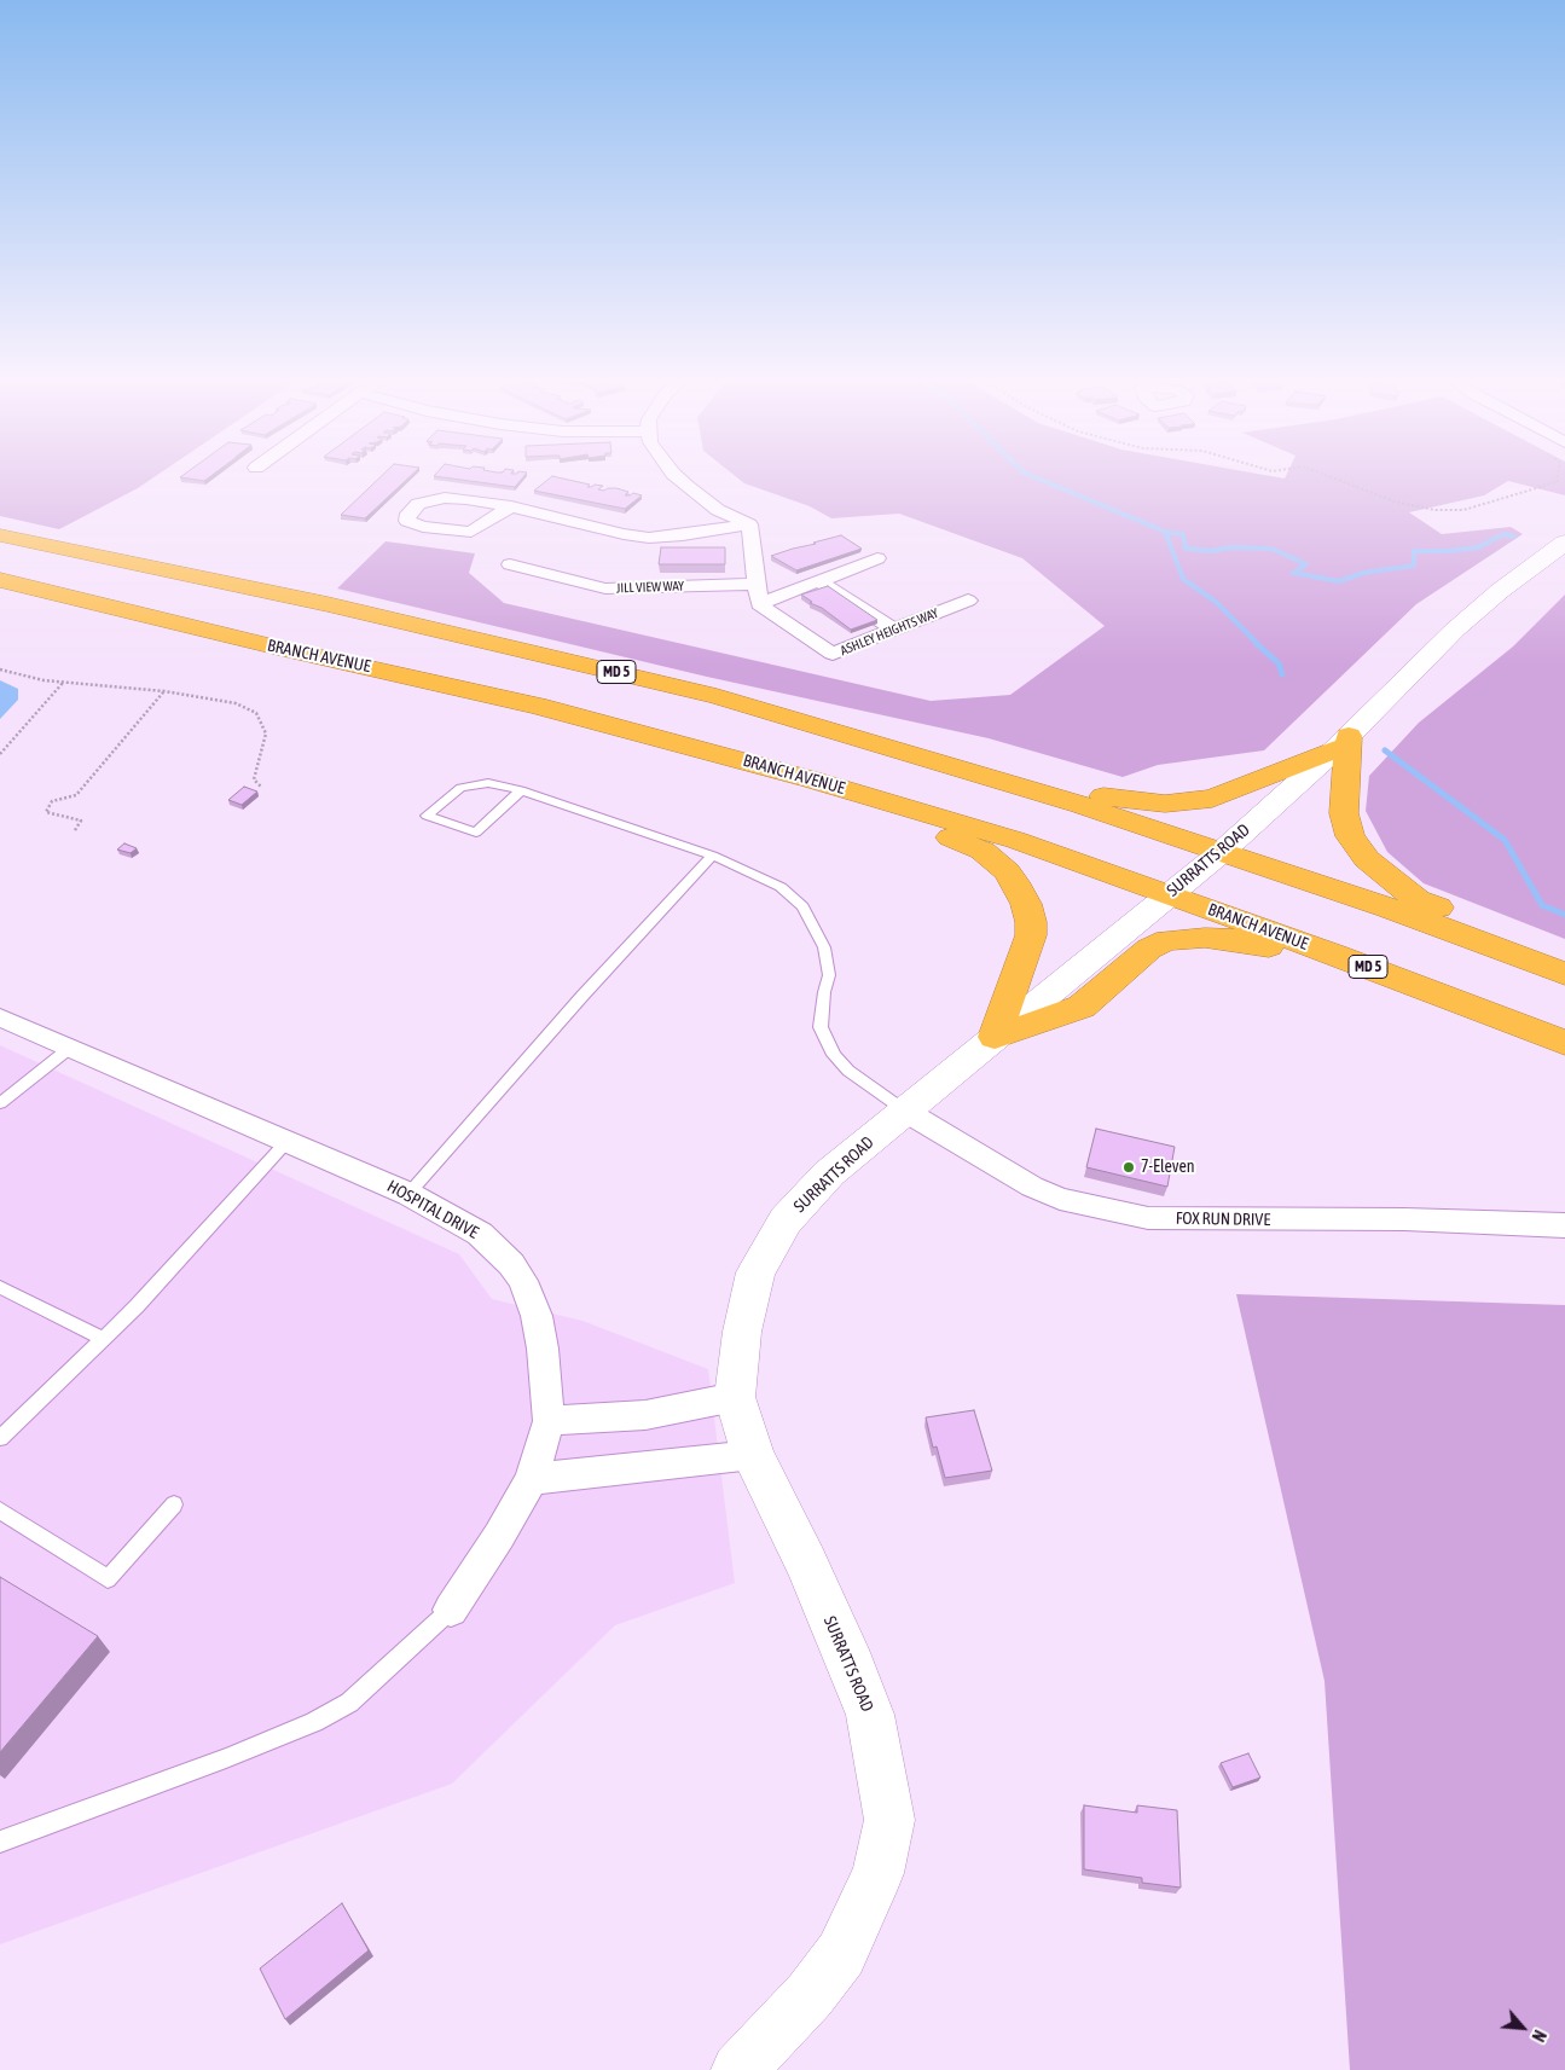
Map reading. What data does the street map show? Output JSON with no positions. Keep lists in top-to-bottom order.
{
  "streets": {
    "highway": ["BRANCH AVENUE", "MD 5"],
    "street": [
      "JILL VIEW WAY",
      "ASHLEY HEIGHTS WAY",
      "SURRATTS ROAD",
      "HOSPITAL DRIVE",
      "FOX RUN DRIVE"
    ]
  },
  "crossings": [
    ["BRANCH AVENUE", "SURRATTS ROAD"],
    ["MD 5", "SURRATTS ROAD"],
    ["SURRATTS ROAD", "FOX RUN DRIVE"]
  ],
  "places": ["7-Eleven"],
  "north": "bottom right"
}
